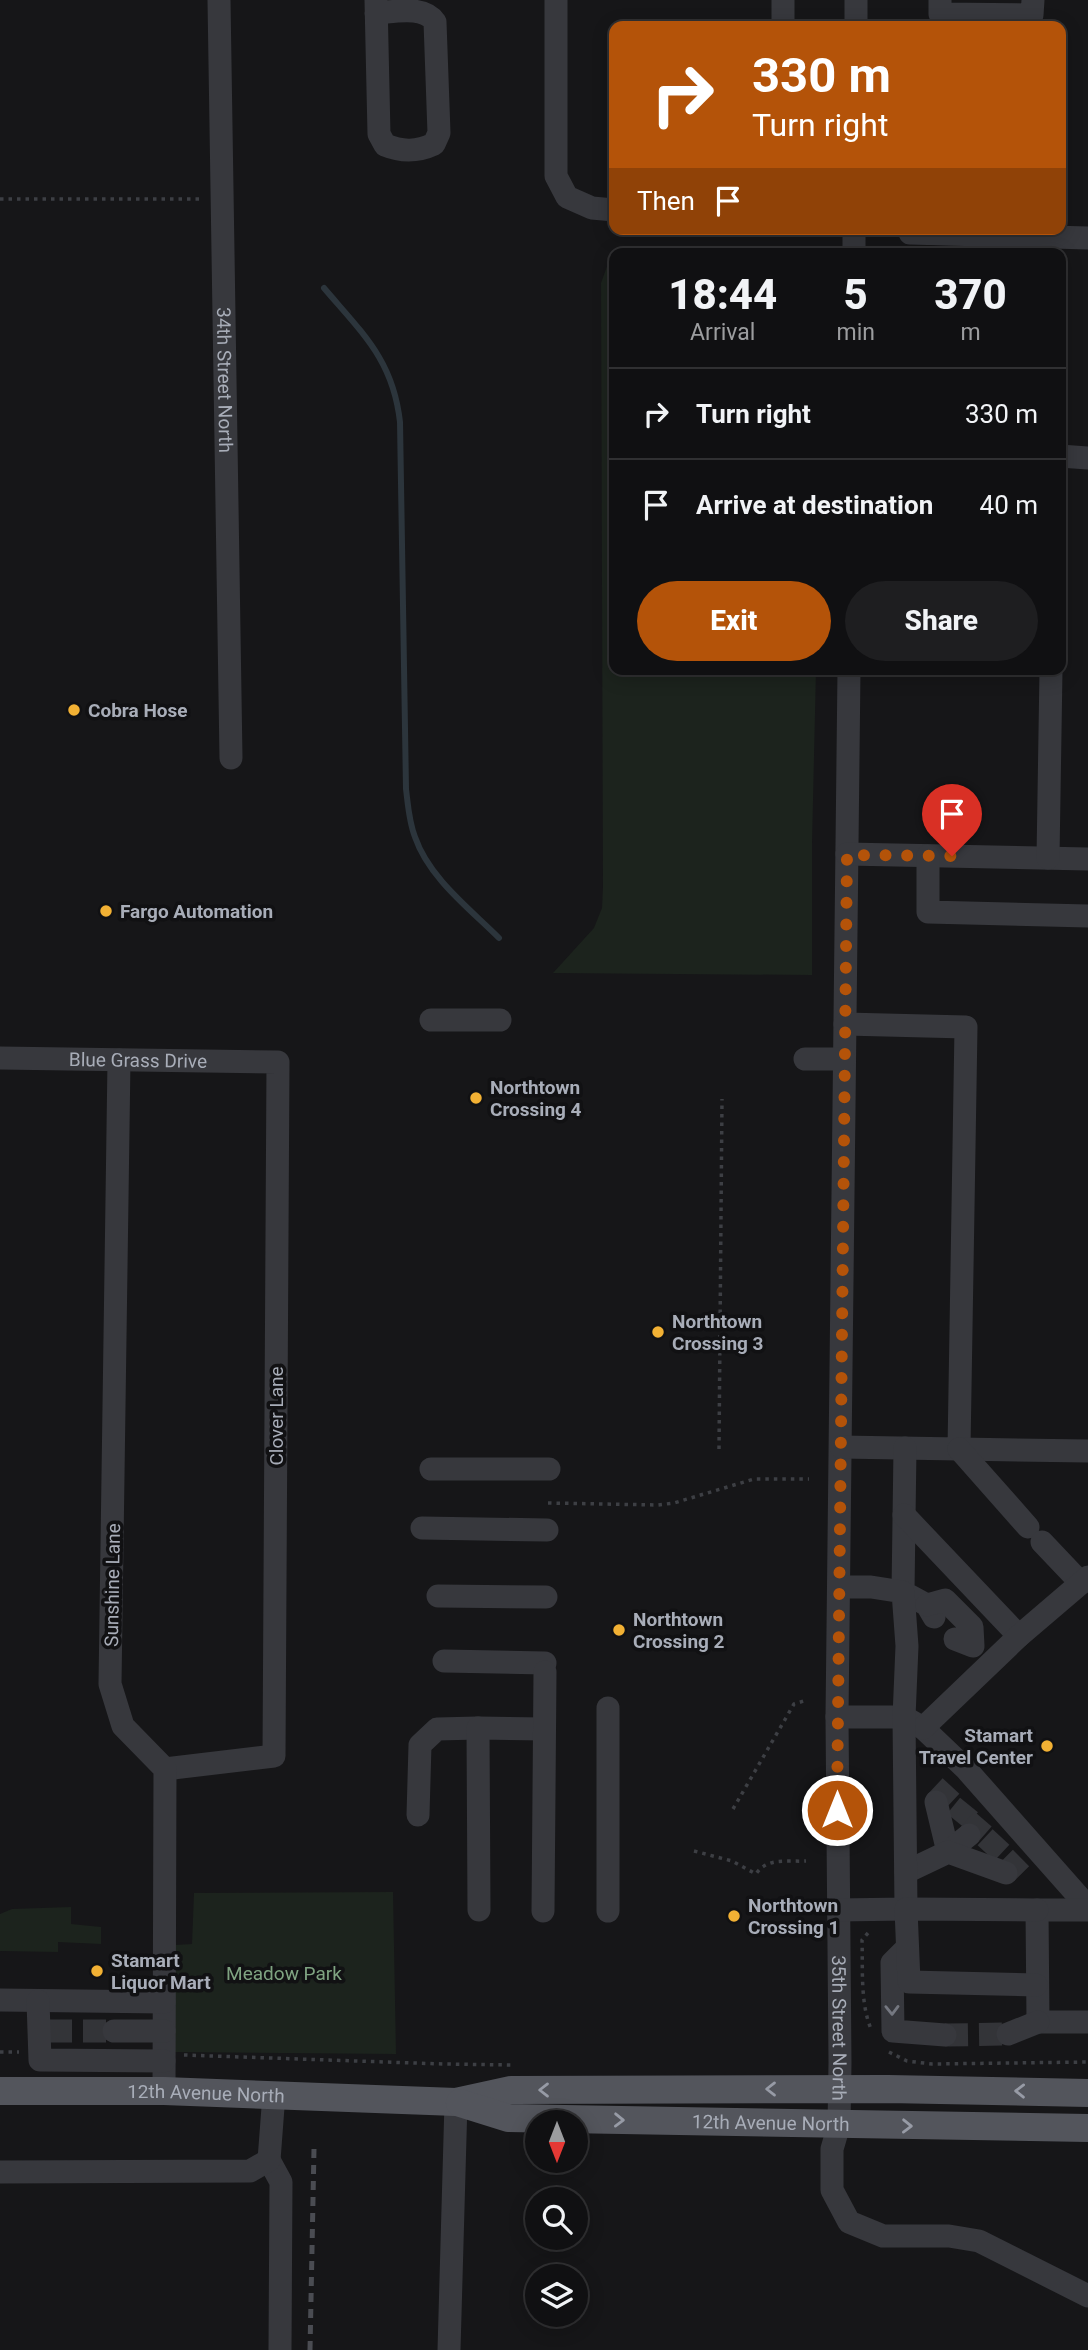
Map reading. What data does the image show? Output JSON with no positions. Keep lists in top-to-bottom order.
{
  "streets": {
    "main road": ["12th Avenue North"],
    "street": [
      "34th Street North",
      "Blue Grass Drive",
      "Clover Lane",
      "Sunshine Lane",
      "35th Street North"
    ]
  },
  "crossings": [
    ["Blue Grass Drive", "Clover Lane"],
    ["Blue Grass Drive", "Sunshine Lane"],
    ["Clover Lane", "Sunshine Lane"],
    ["35th Street North", "12th Avenue North"]
  ],
  "parks": ["Meadow Park"],
  "places": [
    "Cobra Hose",
    "Fargo Automation",
    "Northtown Crossing 4",
    "Northtown Crossing 3",
    "Northtown Crossing 2",
    "Stamart Travel Center",
    "Northtown Crossing 1",
    "Stamart Liquor Mart"
  ],
  "north": "bottom",
  "page": {
    "turn": ["330 m", "Turn right"],
    "then": "Then",
    "eta": [
      "18:44",
      "Arrival",
      "5",
      "min",
      "370",
      "m"
    ],
    "list": [
      {
        "name": "Turn right",
        "value": "330 m"
      },
      {
        "name": "Arrive at destination",
        "value": "40 m"
      }
    ],
    "buttons": ["Exit", "Share"]
  }
}
